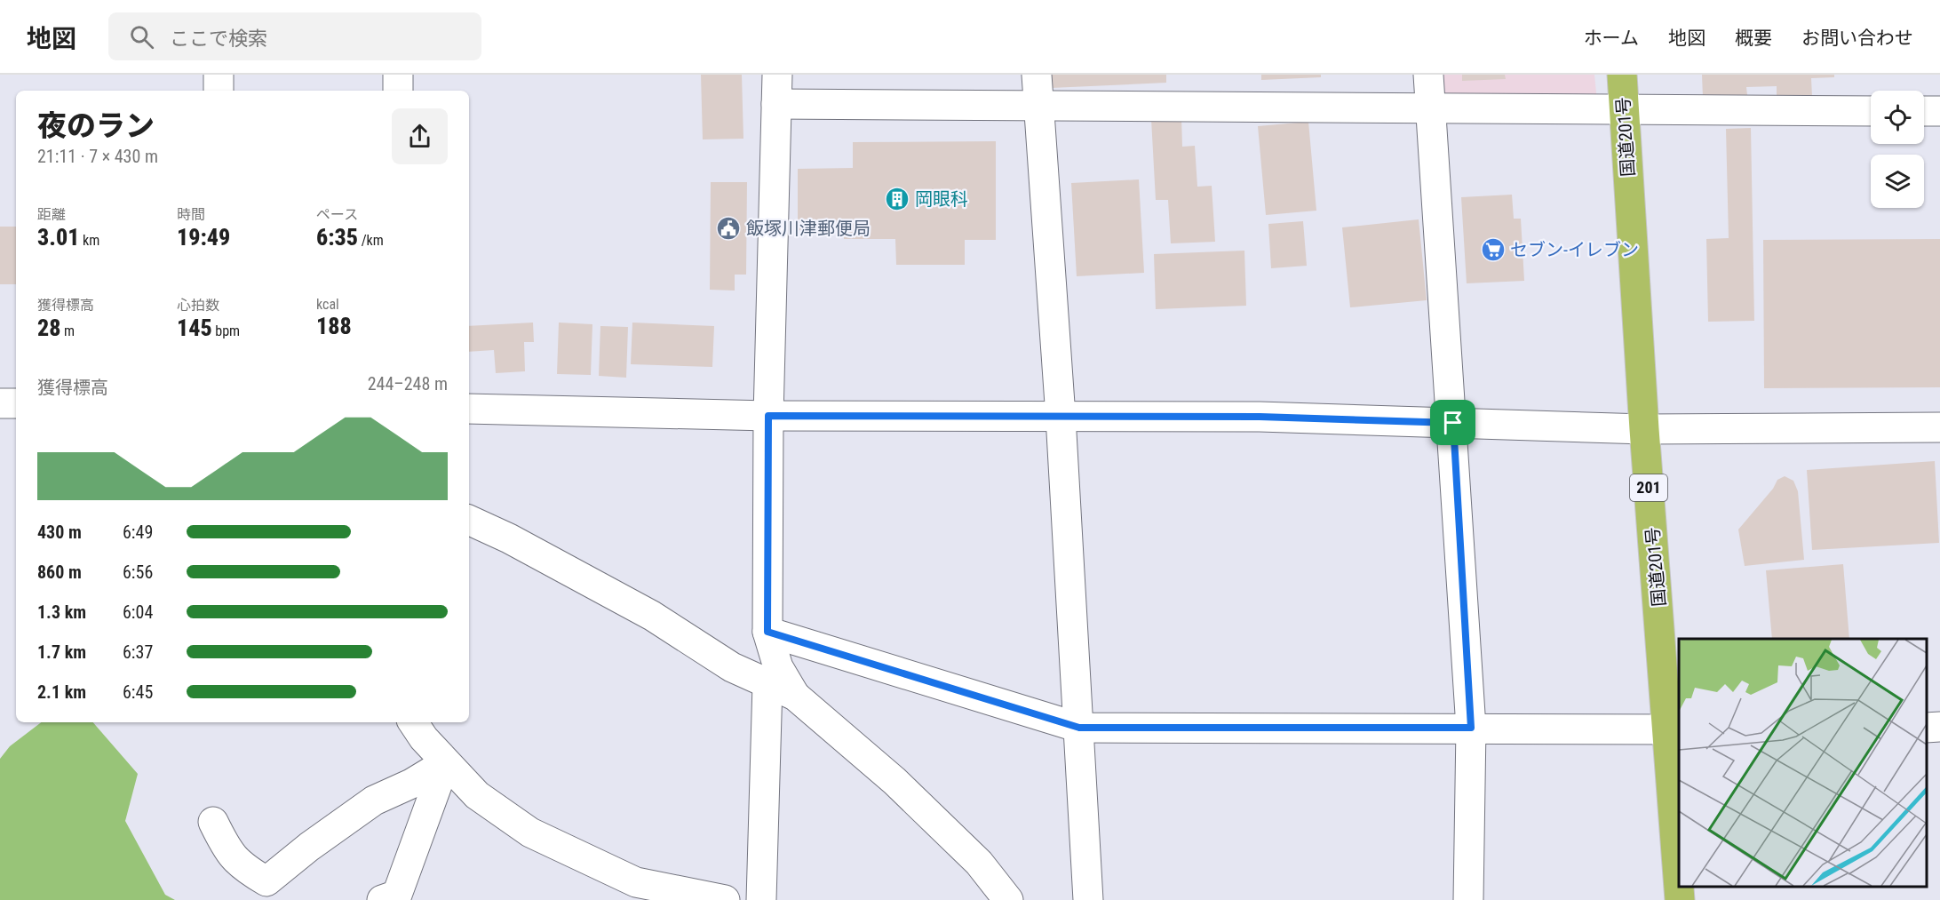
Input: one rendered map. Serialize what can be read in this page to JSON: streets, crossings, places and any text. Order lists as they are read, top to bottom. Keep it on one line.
{"streets":{"highway":["国道201号","201"]},"places":{"building":["岡眼科"],"public building":["飯塚川津郵便局"],"supermarket":["セブン-イレブン"]},"page":{"header":"地図","search":"ここで検索","nav":["ホーム","地図","概要","お問い合わせ"],"heading":["夜のラン","21:11 · 7 × 430 m"],"stats":[["距離","3.01 km"],["時間","19:49"],["ペース","6:35 /km"],["獲得標高","28 m"],["心拍数","145 bpm"],["kcal","188"]],"chart":["獲得標高","244–248 m"],"list":[{"name":"430 m","note":"6:49"},{"name":"860 m","note":"6:56"},{"name":"1.3 km","note":"6:04"},{"name":"1.7 km","note":"6:37"},{"name":"2.1 km","note":"6:45"}]}}
